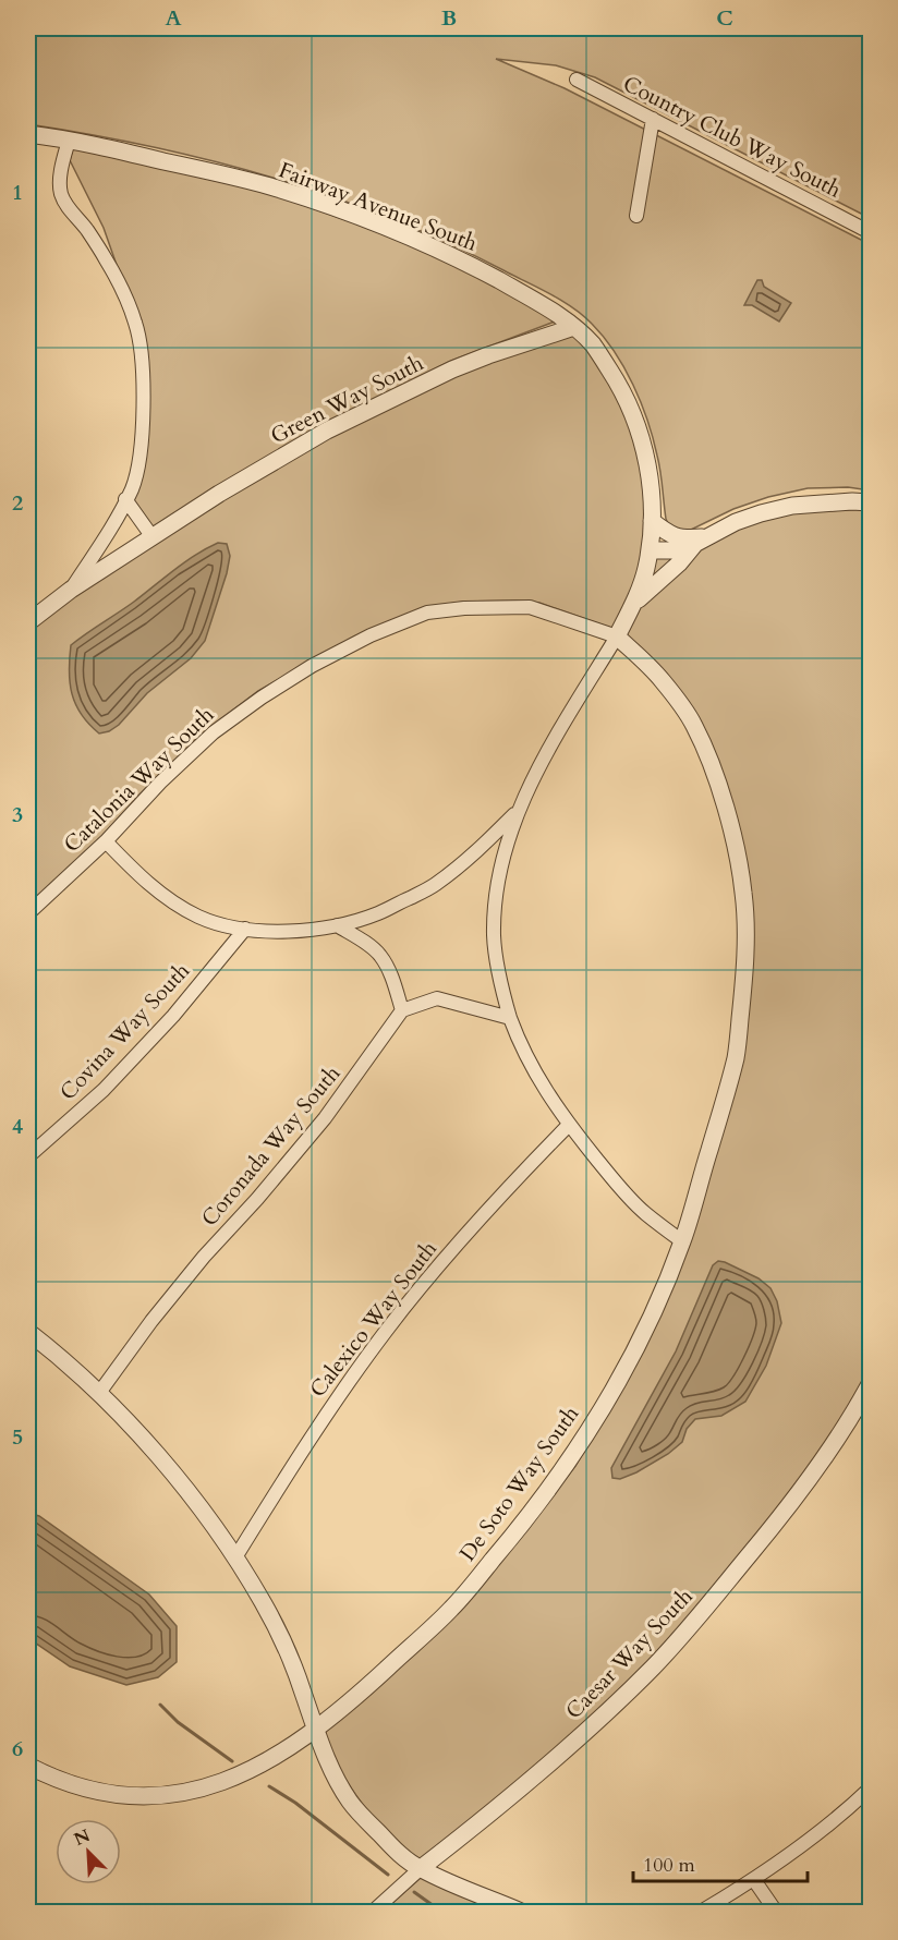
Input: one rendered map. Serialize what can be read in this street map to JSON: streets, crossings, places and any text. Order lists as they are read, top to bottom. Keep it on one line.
{"streets":{"street":["Country Club Way South","Fairway Avenue South","Green Way South","Catalonia Way South","Covina Way South","Coronada Way South","Calexico Way South","De Soto Way South","Caesar Way South"]},"crossings":[["Fairway Avenue South","Green Way South"],["Fairway Avenue South","Catalonia Way South"],["Fairway Avenue South","De Soto Way South"],["Catalonia Way South","De Soto Way South"]],"scale_bar":"100 m","north":"top left","grid":{"columns":["A","B","C"],"rows":["1","2","3","4","5","6"]}}
